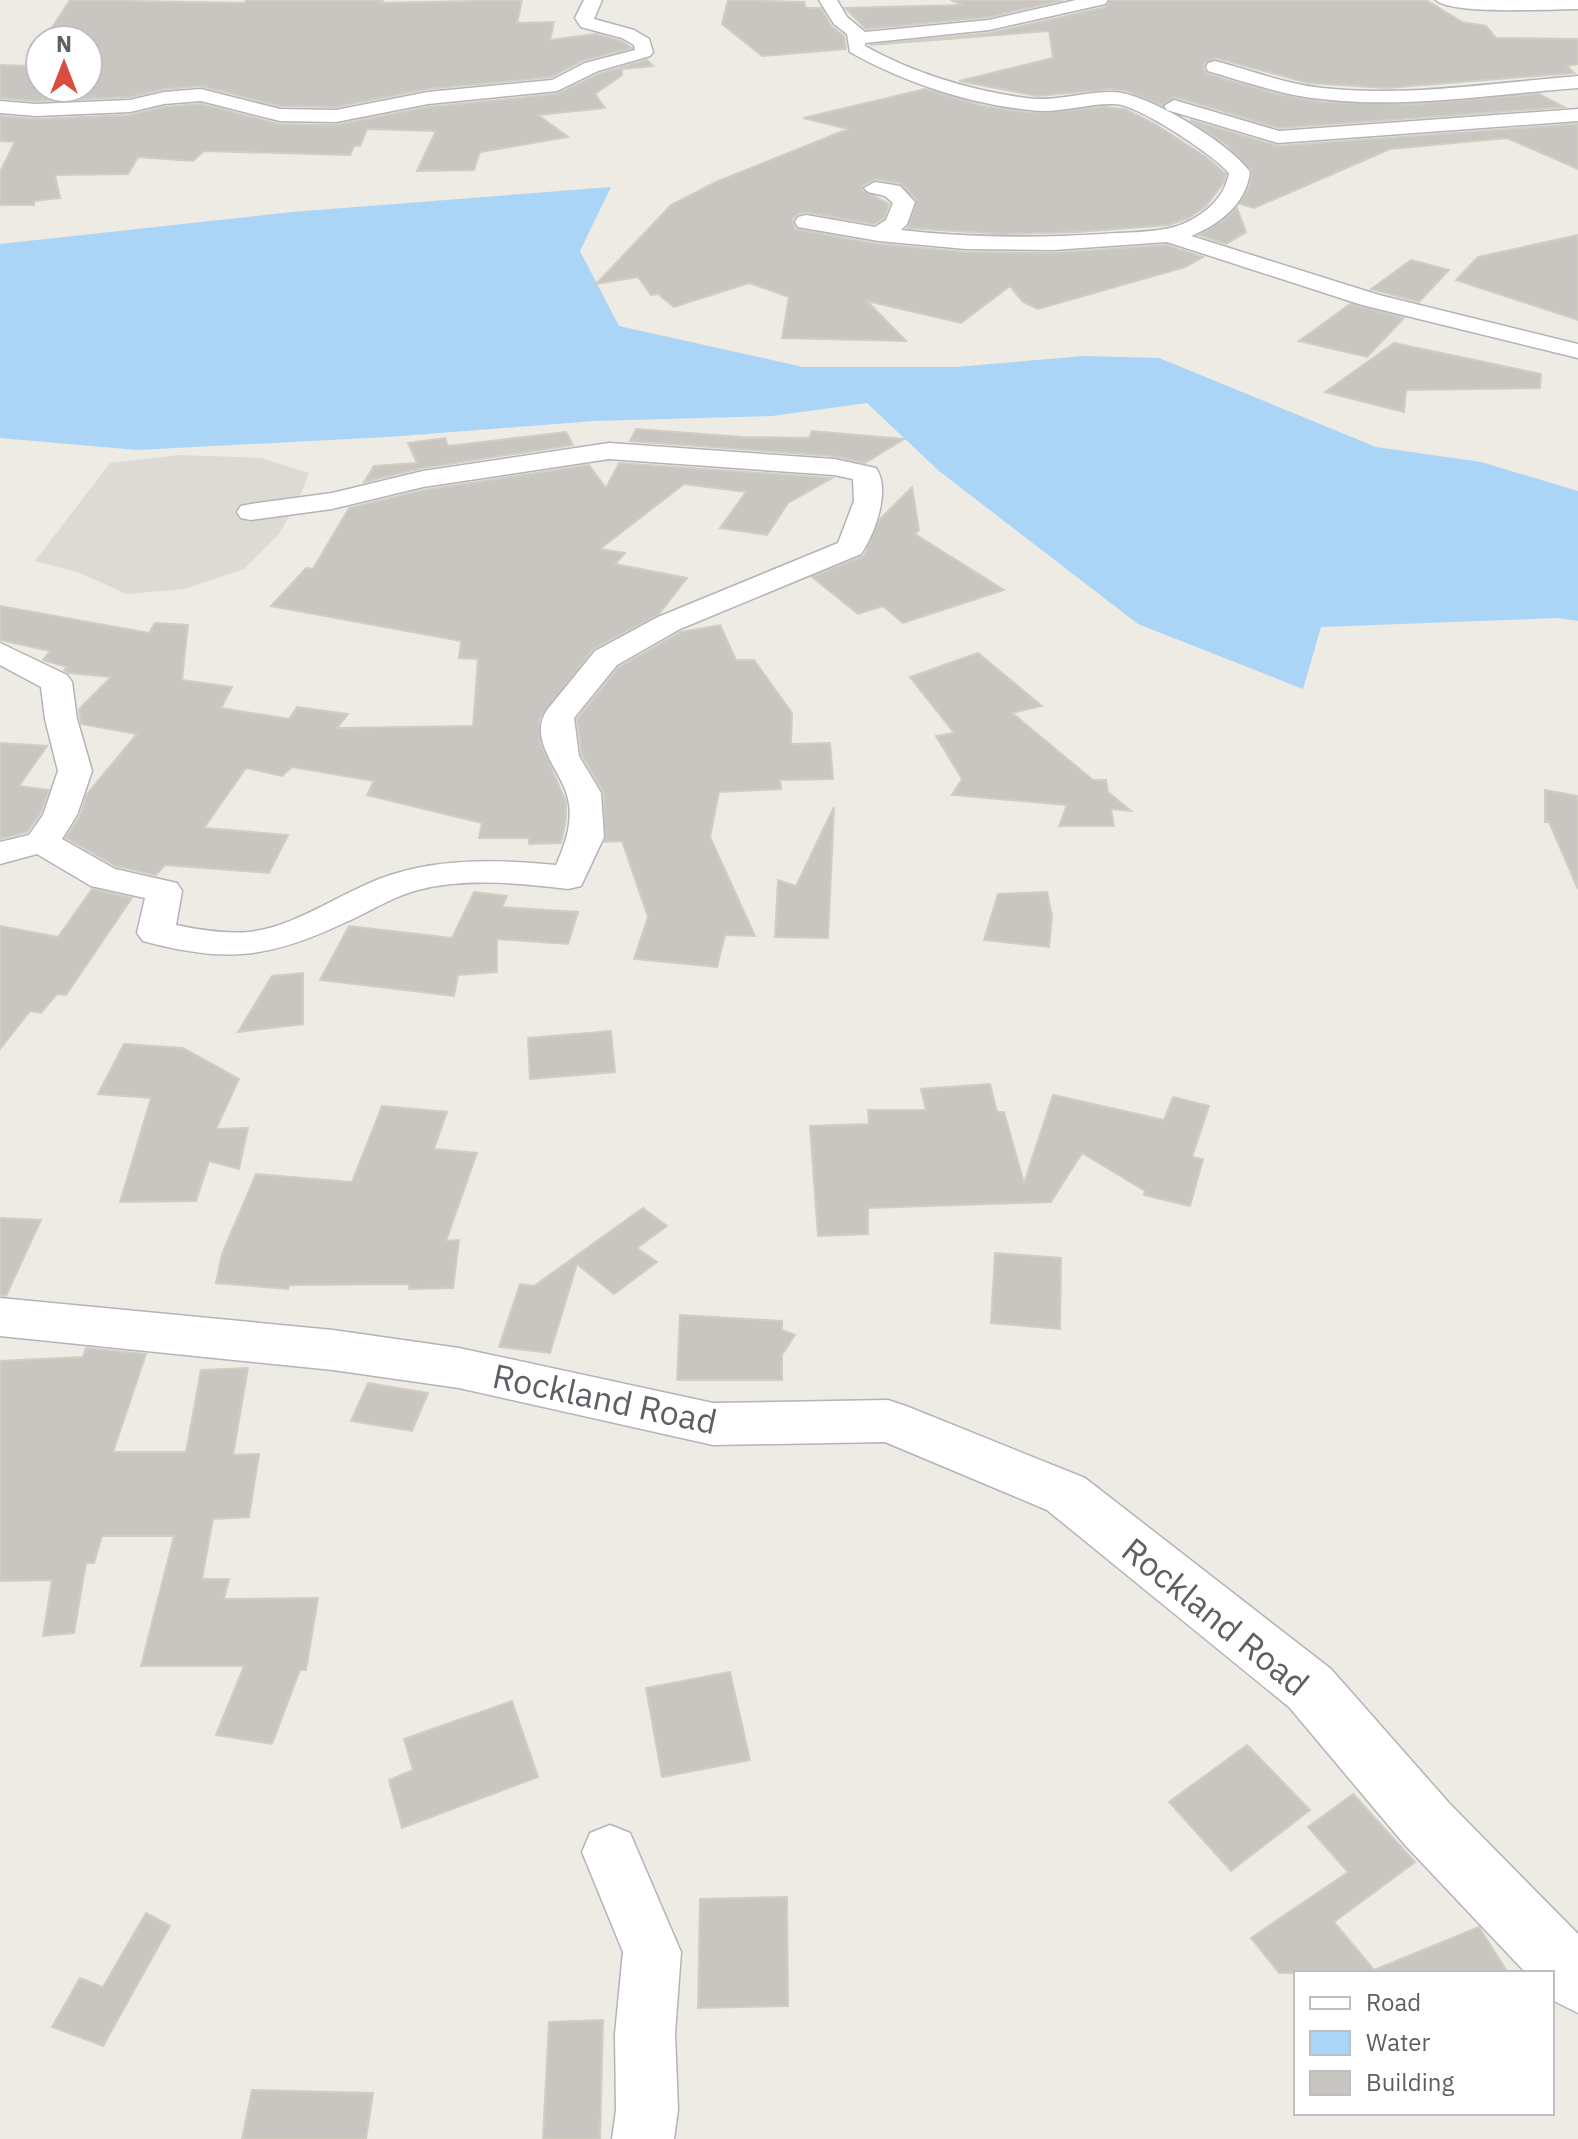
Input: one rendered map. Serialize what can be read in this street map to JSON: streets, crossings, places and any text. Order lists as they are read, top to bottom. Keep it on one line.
{"streets":{"street":["Rockland Road"]},"legend":["Road","Water","Building"],"north":"top"}
